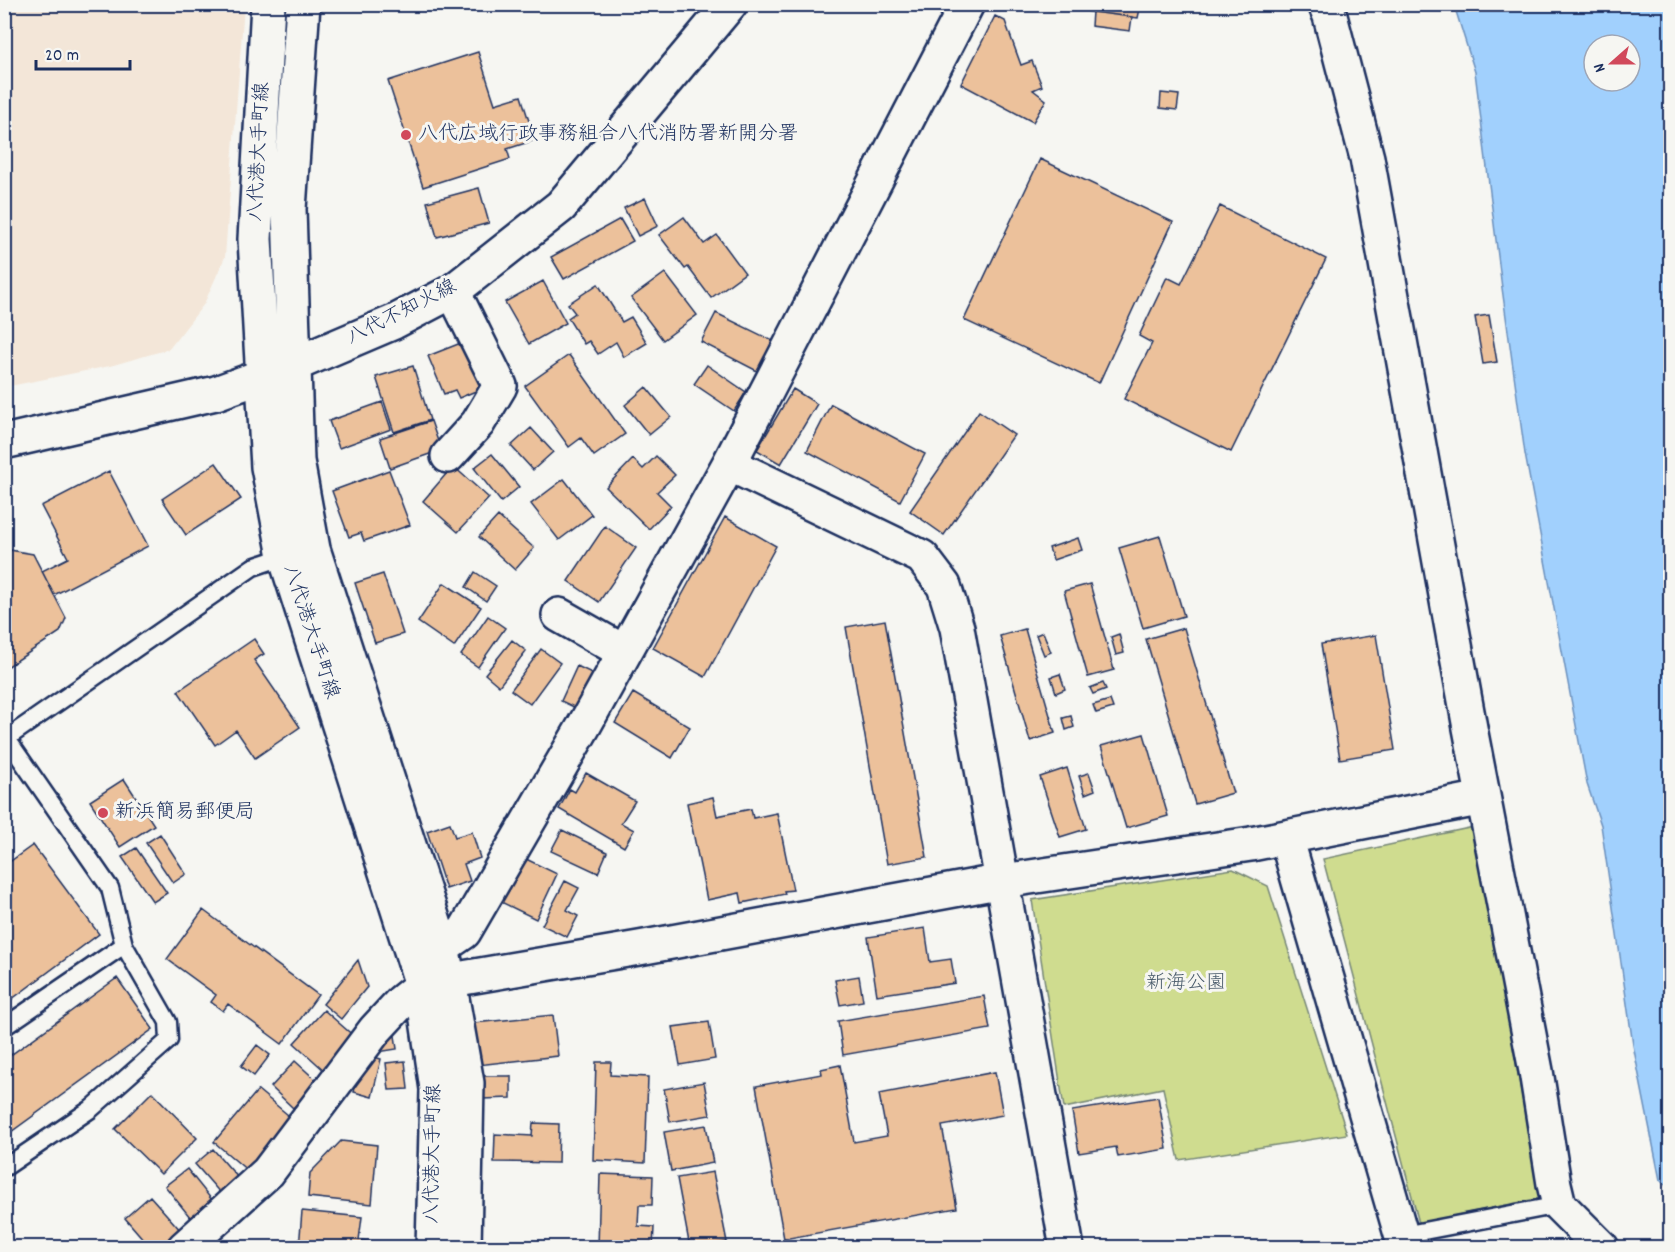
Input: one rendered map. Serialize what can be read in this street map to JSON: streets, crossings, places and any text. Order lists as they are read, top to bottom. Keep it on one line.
{"streets":{"street":["八代港大手町線","八代不知火線"]},"crossings":[["八代港大手町線","八代不知火線"]],"parks":["新海公園"],"places":["八代広域行政事務組合八代消防署新開分署","新浜簡易郵便局"],"scale_bar":"20 m","north":"left"}
